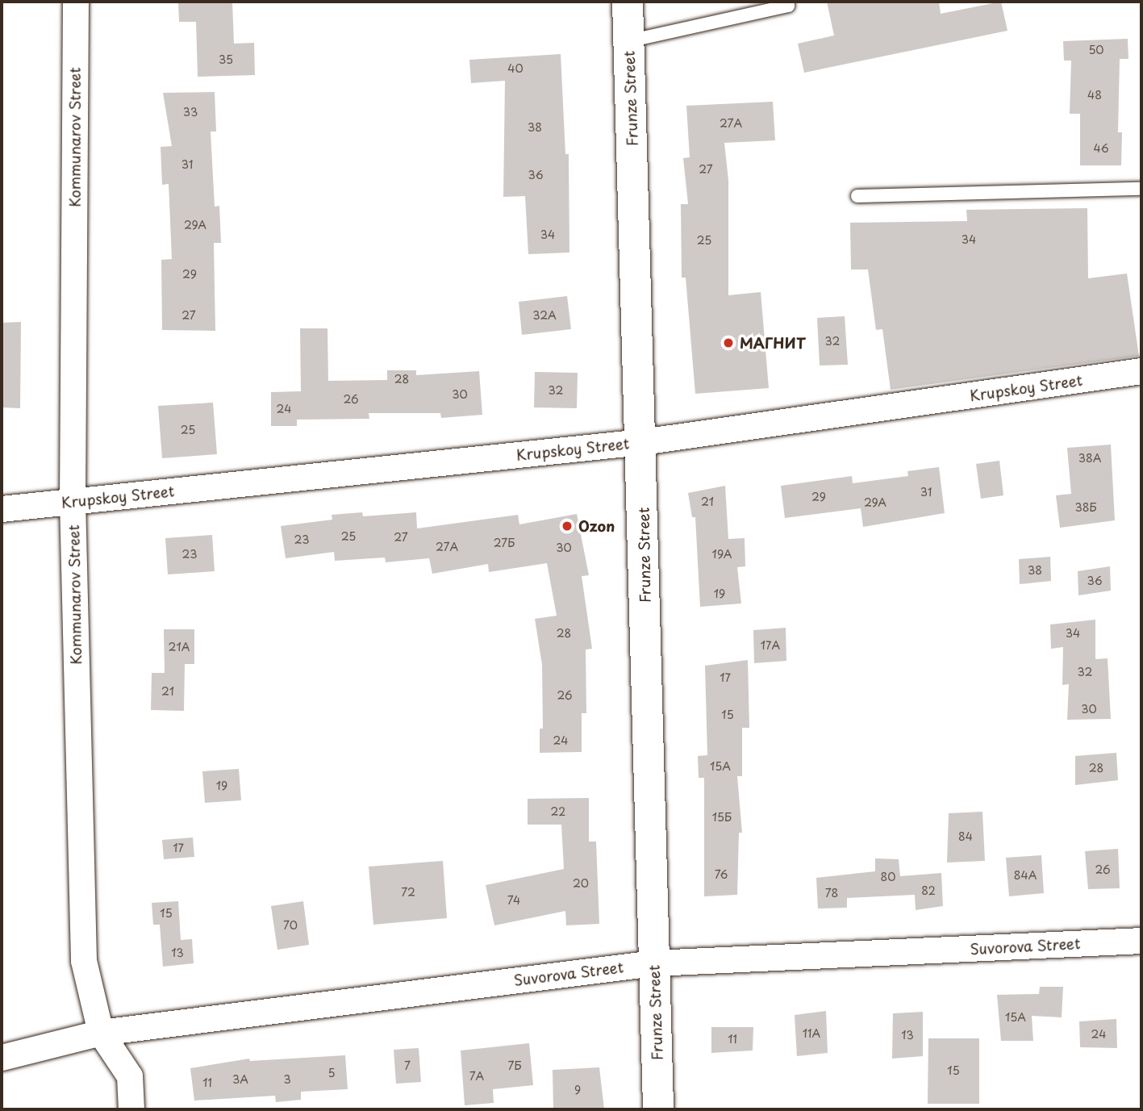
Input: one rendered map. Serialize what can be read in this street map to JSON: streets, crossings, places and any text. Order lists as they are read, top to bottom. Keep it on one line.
{"streets":{"main road":["Frunze Street"],"street":["Kommunarov Street","Krupskoy Street","Suvorova Street"]},"crossings":[["Frunze Street","Krupskoy Street"],["Frunze Street","Suvorova Street"],["Kommunarov Street","Krupskoy Street"],["Kommunarov Street","Suvorova Street"]],"places":["МАГНИТ","Ozon"],"house_numbers":["50","35","40","48","33","27А","38","46","31","27","36","29А","34","34","25","29","27","32А","32","28","32","30","26","24","25","38А","31","29","21","29А","38Б","25","27","23","27Б","27А","30","23","19А","38","36","19","28","34","17А","21А","32","17","21","26","30","15","24","15А","28","19","22","15Б","84","17","26","76","84А","80","20","82","72","78","74","15","70","13","15А","11А","24","13","11","7","7Б","15","5","7А","3А","3","11","9"]}
